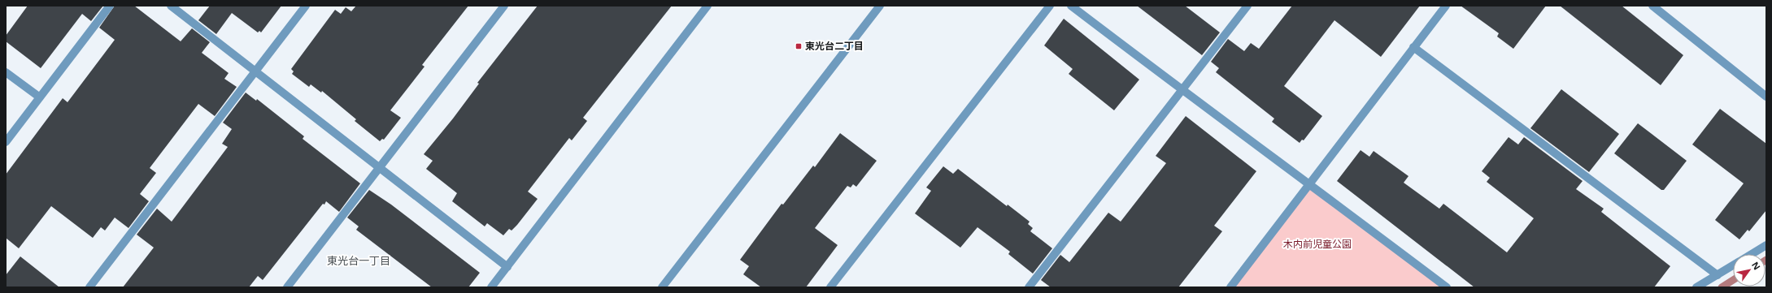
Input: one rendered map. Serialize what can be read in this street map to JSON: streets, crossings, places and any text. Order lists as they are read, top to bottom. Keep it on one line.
{"districts":["東光台一丁目"],"parks":["木内前児童公園"],"places":{"transit":["東光台二丁目"]},"north":"top right"}
